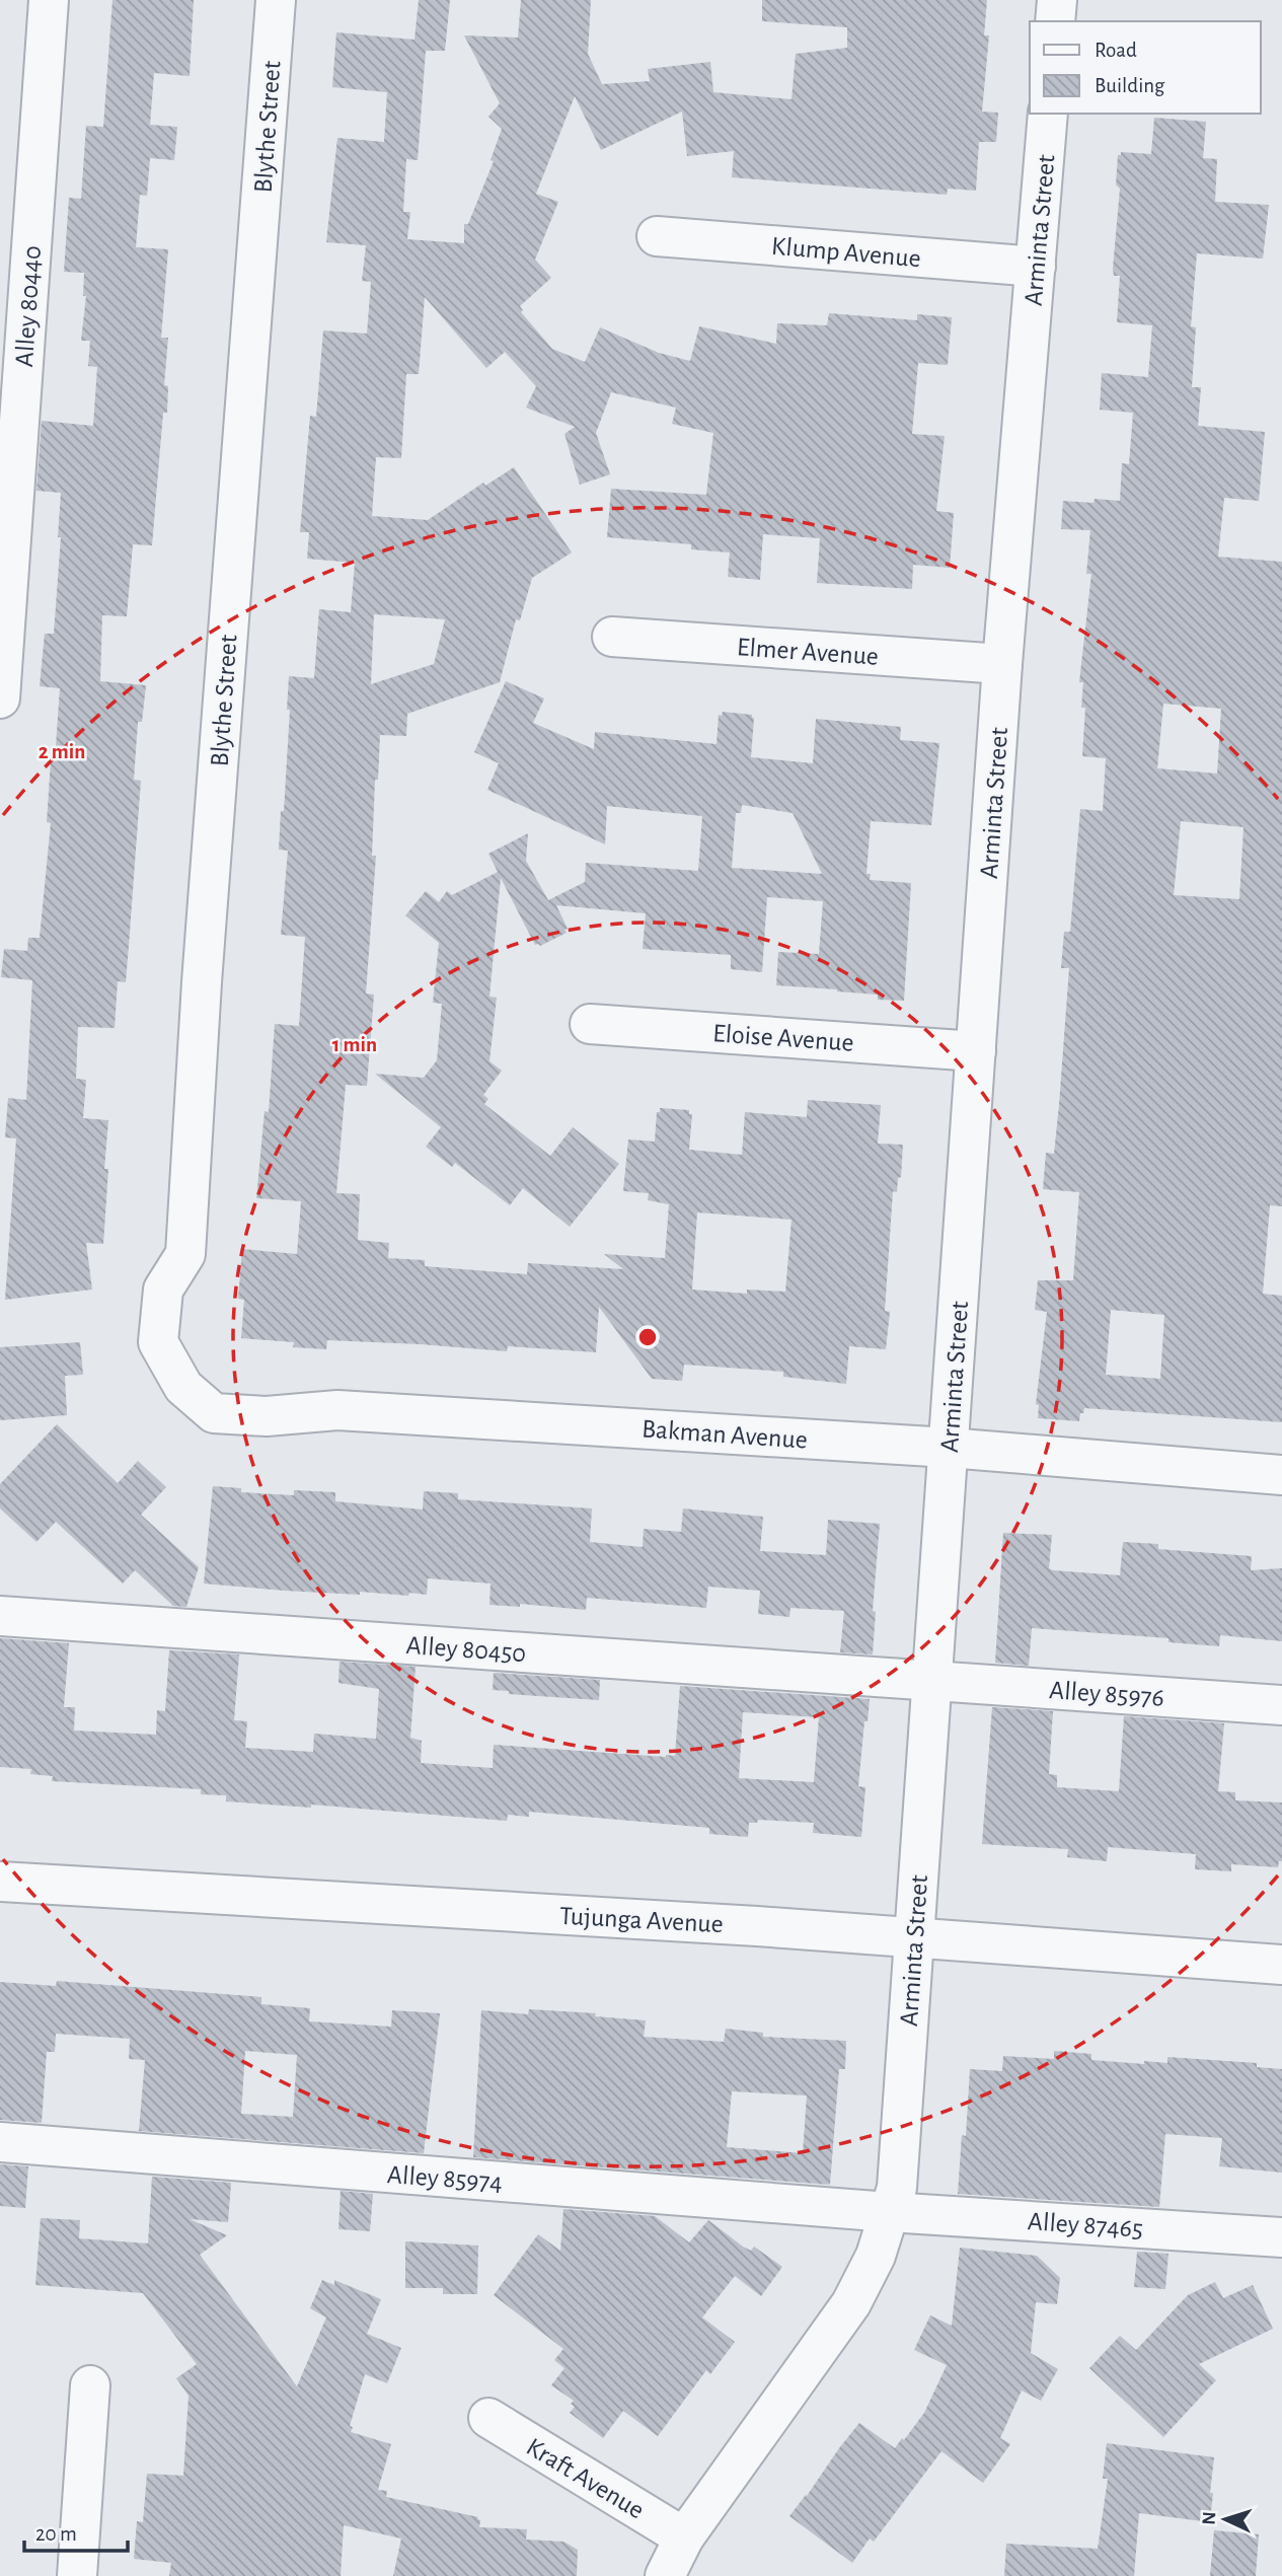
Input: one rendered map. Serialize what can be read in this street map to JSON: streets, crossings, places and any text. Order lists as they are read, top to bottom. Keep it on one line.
{"streets":{"street":["Blythe Street","Arminta Street","Klump Avenue","Alley 80440","Elmer Avenue","Eloise Avenue","Bakman Avenue","Alley 80450","Alley 85976","Tujunga Avenue","Alley 85974","Alley 87465","Kraft Avenue"]},"crossings":[["Blythe Street","Bakman Avenue"],["Arminta Street","Klump Avenue"],["Arminta Street","Elmer Avenue"],["Arminta Street","Eloise Avenue"],["Arminta Street","Bakman Avenue"],["Arminta Street","Alley 80450"],["Arminta Street","Alley 85976"],["Arminta Street","Tujunga Avenue"],["Arminta Street","Alley 85974"],["Arminta Street","Alley 87465"],["Arminta Street","Kraft Avenue"],["Alley 80450","Alley 85976"],["Alley 85974","Alley 87465"]],"legend":["Road","Building"],"scale_bar":"20 m","north":"left","rings":["2 min","1 min"]}
